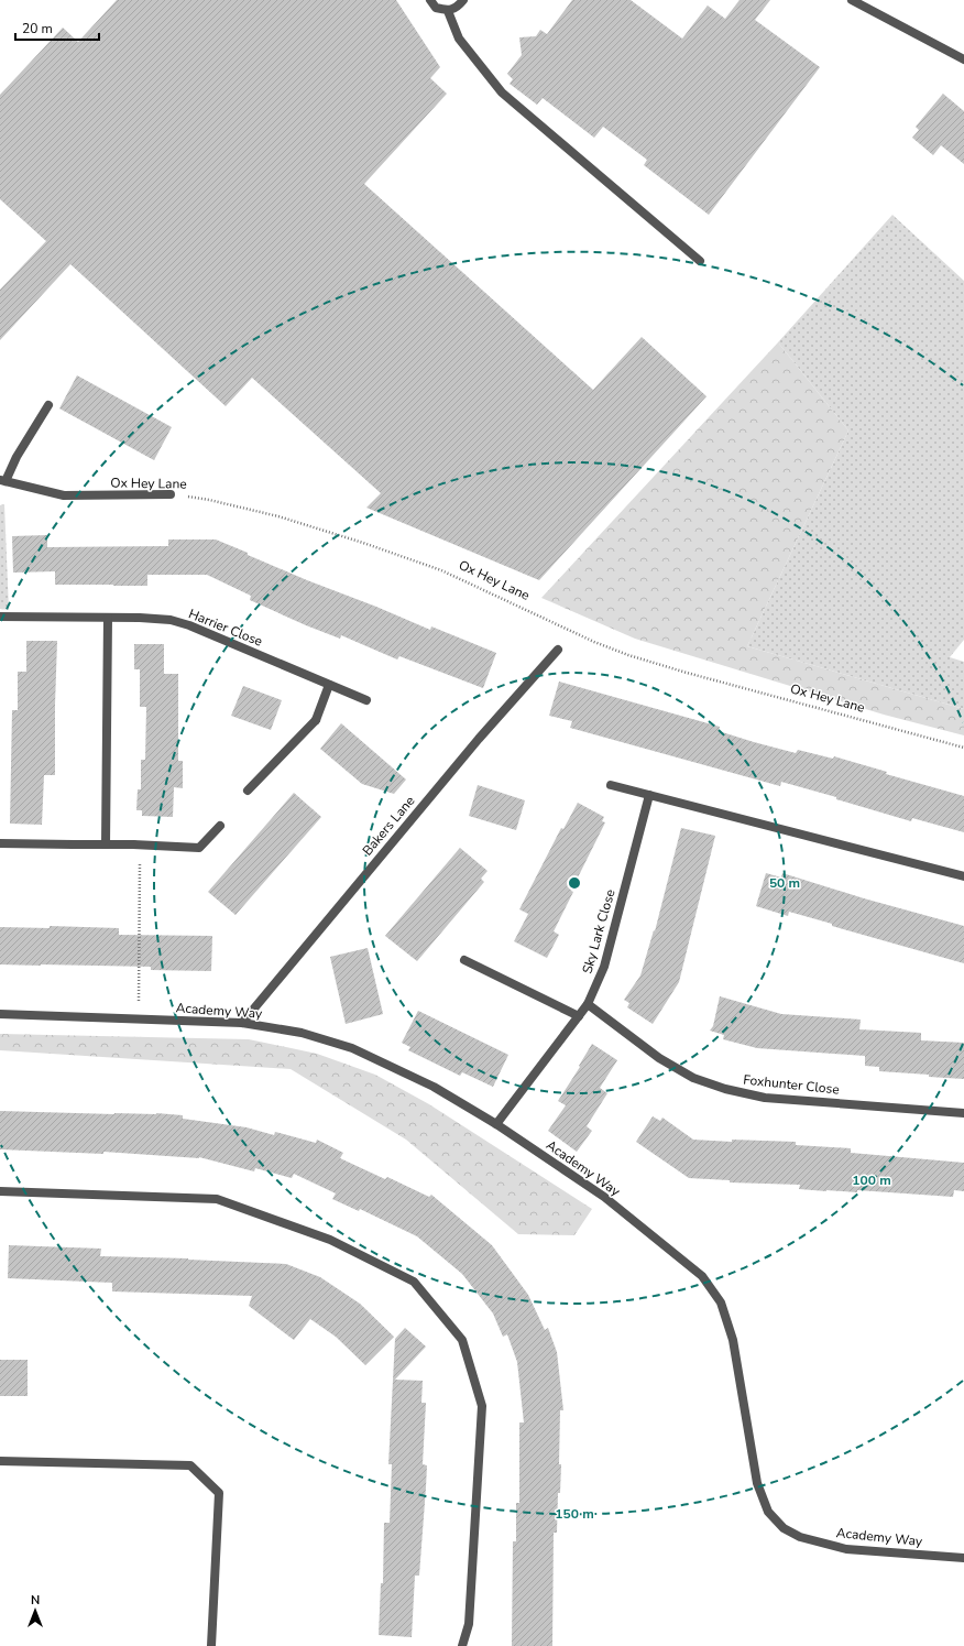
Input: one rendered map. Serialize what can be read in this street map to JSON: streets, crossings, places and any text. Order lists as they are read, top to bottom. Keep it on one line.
{"streets":{"street":["Ox Hey Lane","Harrier Close","Bakers Lane","Sky Lark Close","Academy Way","Foxhunter Close"]},"crossings":[["Bakers Lane","Academy Way"],["Sky Lark Close","Academy Way"],["Sky Lark Close","Foxhunter Close"]],"scale_bar":"20 m","north":"top","rings":["50 m","100 m","150 m"]}
